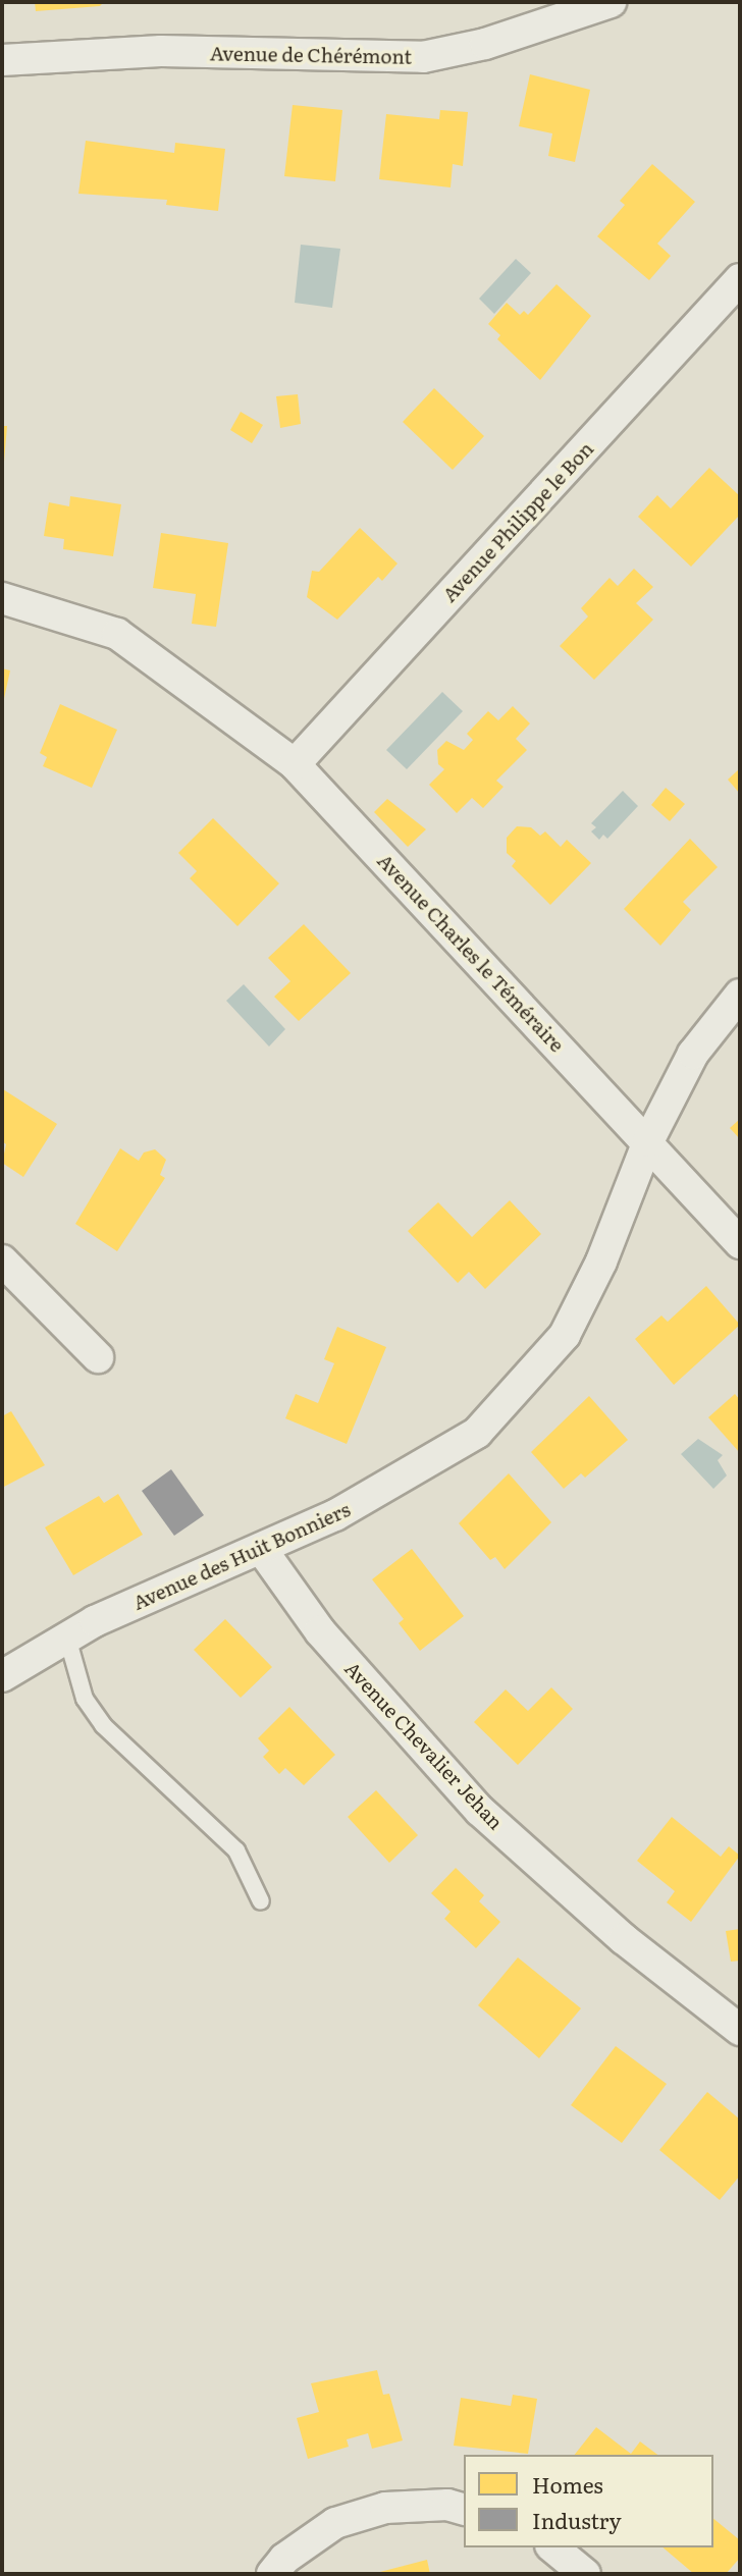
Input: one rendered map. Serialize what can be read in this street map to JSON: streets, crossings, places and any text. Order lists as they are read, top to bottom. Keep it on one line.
{"streets":{"street":["Avenue de Chérémont","Avenue Philippe le Bon","Avenue Charles le Téméraire","Avenue des Huit Bonniers","Avenue Chevalier Jehan"]},"crossings":[["Avenue Philippe le Bon","Avenue Charles le Téméraire"],["Avenue Charles le Téméraire","Avenue des Huit Bonniers"],["Avenue des Huit Bonniers","Avenue Chevalier Jehan"]],"legend":["Homes","Industry"]}
